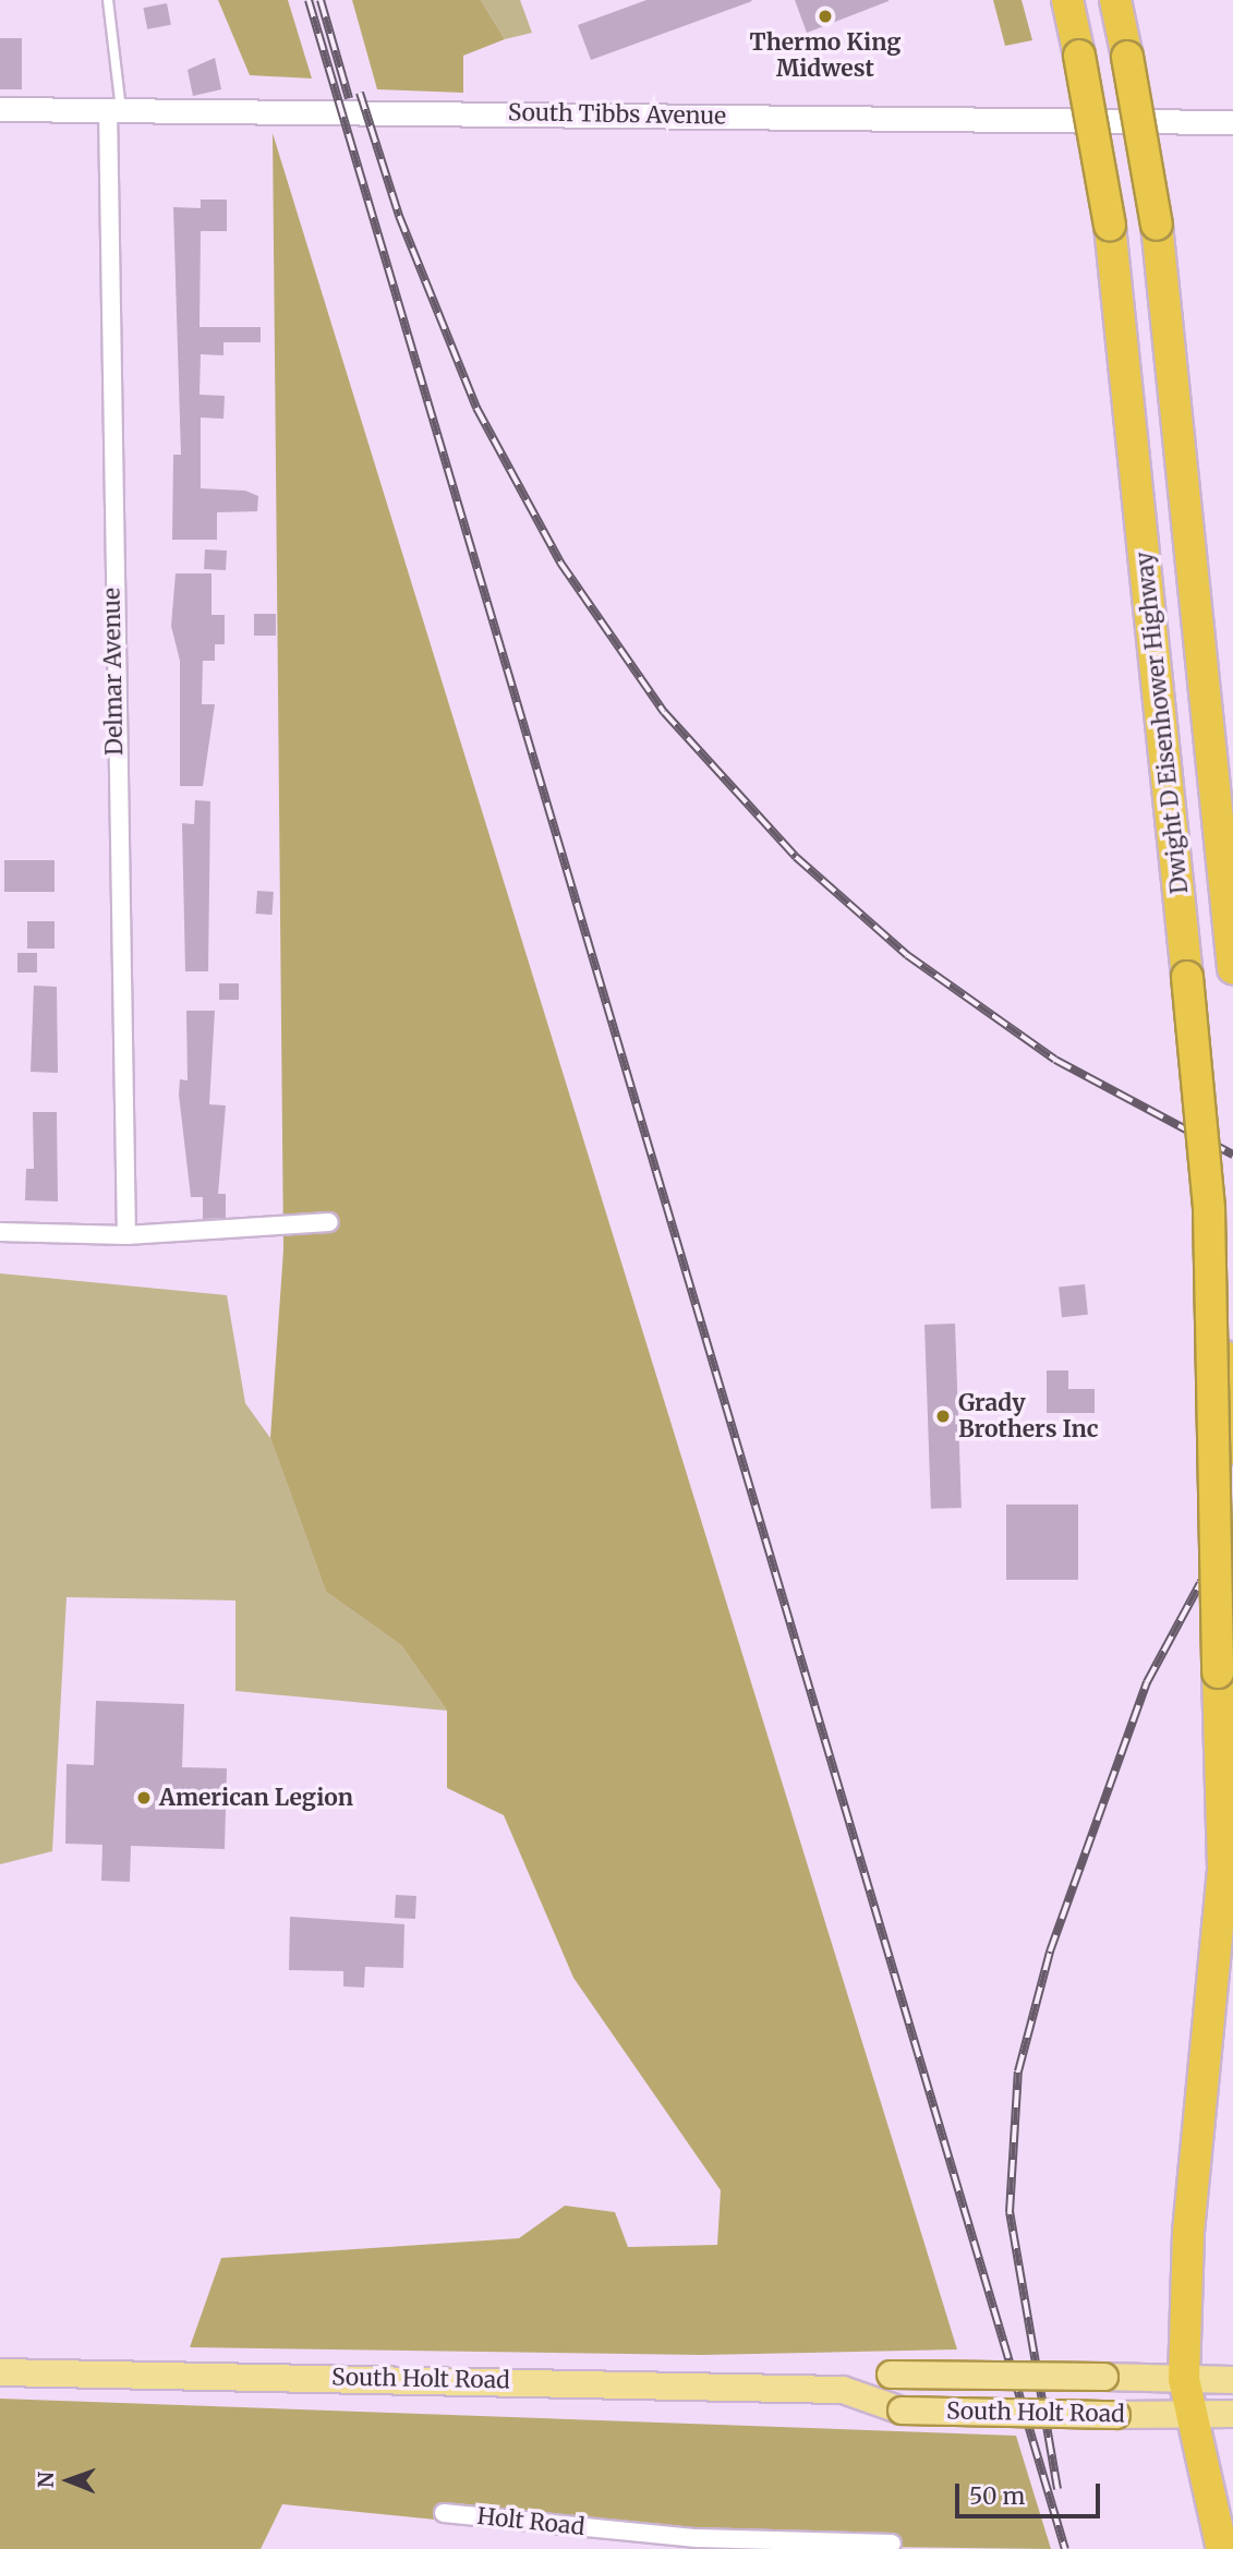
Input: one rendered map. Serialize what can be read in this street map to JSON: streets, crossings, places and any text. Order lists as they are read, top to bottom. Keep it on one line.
{"streets":{"highway":["Dwight D Eisenhower Highway"],"main road":["South Tibbs Avenue","South Holt Road"],"street":["Delmar Avenue","Holt Road"]},"crossings":[["South Tibbs Avenue","Delmar Avenue"]],"places":["Thermo King Midwest","Grady Brothers Inc","American Legion"],"scale_bar":"50 m","north":"left"}
